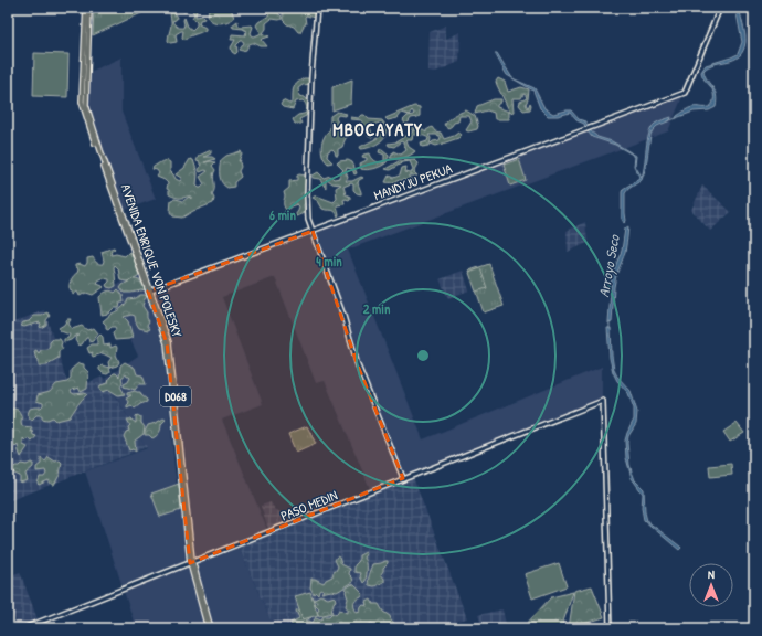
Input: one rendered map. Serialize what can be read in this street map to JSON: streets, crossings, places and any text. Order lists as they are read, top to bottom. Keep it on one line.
{"streets":{"main road":["AVENIDA ENRIQUE VON POLESKY","D068"],"street":["MANDYJU PEKUA","PASO MEDIN"]},"crossings":[["MANDYJU PEKUA","AVENIDA ENRIQUE VON POLESKY"],["AVENIDA ENRIQUE VON POLESKY","PASO MEDIN"]],"districts":["MBOCAYATY"],"water":["Arroyo Seco"],"north":"top","rings":["6 min","4 min","2 min"]}
